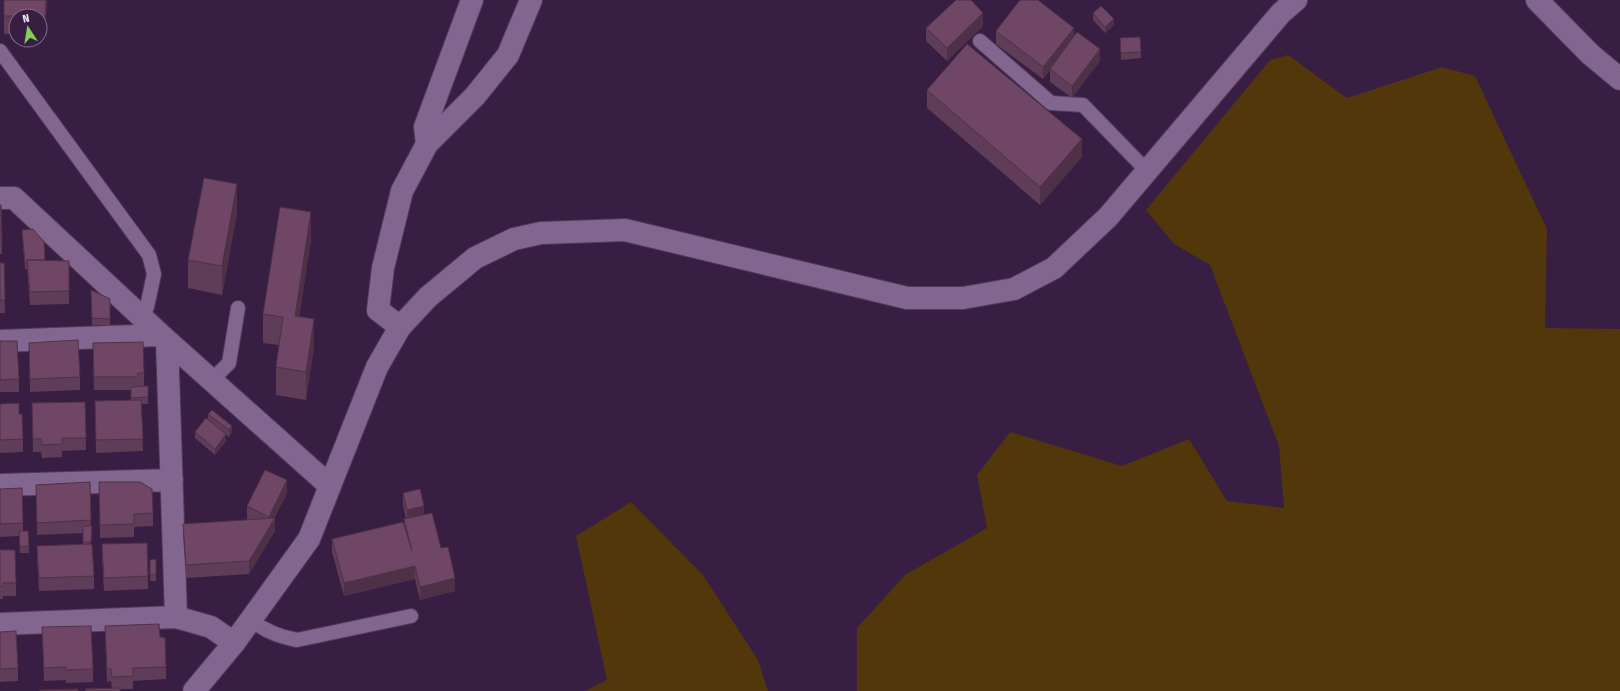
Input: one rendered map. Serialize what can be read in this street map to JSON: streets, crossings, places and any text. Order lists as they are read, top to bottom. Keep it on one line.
{"north":"top"}
